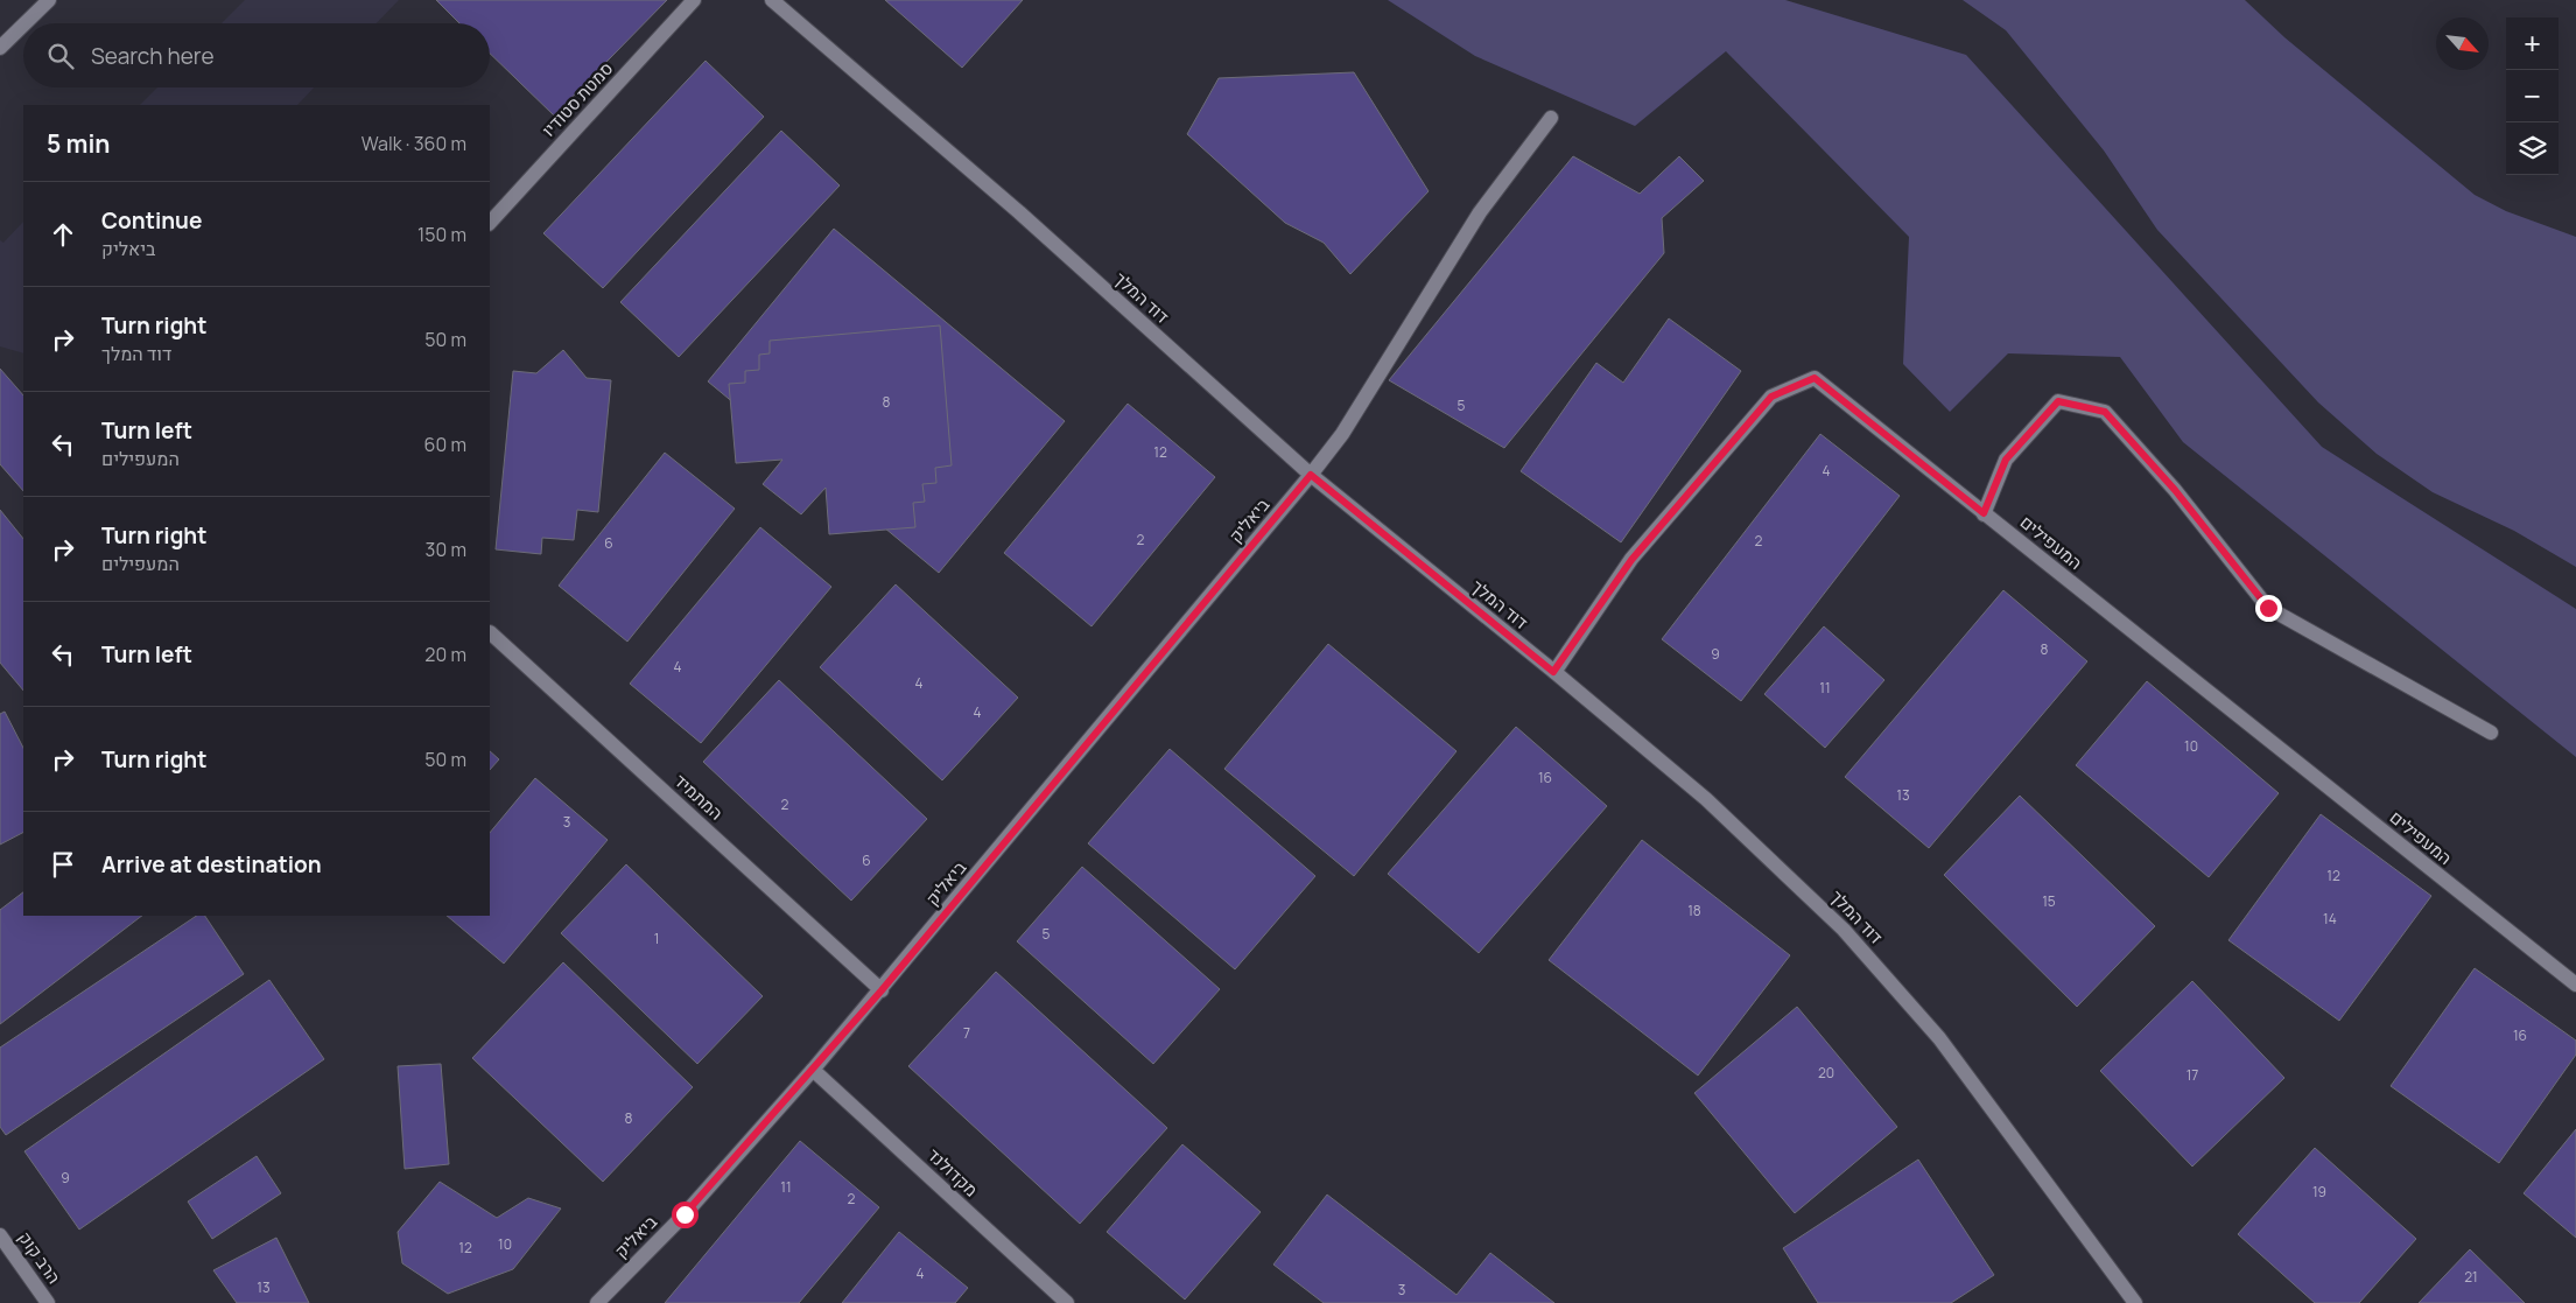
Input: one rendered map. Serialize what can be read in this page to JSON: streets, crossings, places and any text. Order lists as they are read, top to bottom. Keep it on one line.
{"streets":{"street":["סמטת סטודיו","דוד המלך","ביאליק","המעפילים","המתמיד","מקדולנד","הרב קוק"]},"crossings":[["דוד המלך","ביאליק"],["דוד המלך","המעפילים"],["ביאליק","המתמיד"],["ביאליק","מקדולנד"]],"house_numbers":["8","5","12","4","2","2","6","8","9","4","4","11","4","10","16","13","2","3","6","12","15","18","14","5","1","7","16","20","17","8","9","11","19","2","10","12","4","21","13","3"],"north":"bottom right","page":{"map_buttons":["+","−"],"search":"Search here","heading":["5 min","Walk · 360 m"],"list":[["Continue","ביאליק","150 m"],["Turn right","דוד המלך","50 m"],["Turn left","המעפילים","60 m"],["Turn right","המעפילים","30 m"],["Turn left","20 m"],["Turn right","50 m"],"Arrive at destination"]}}
